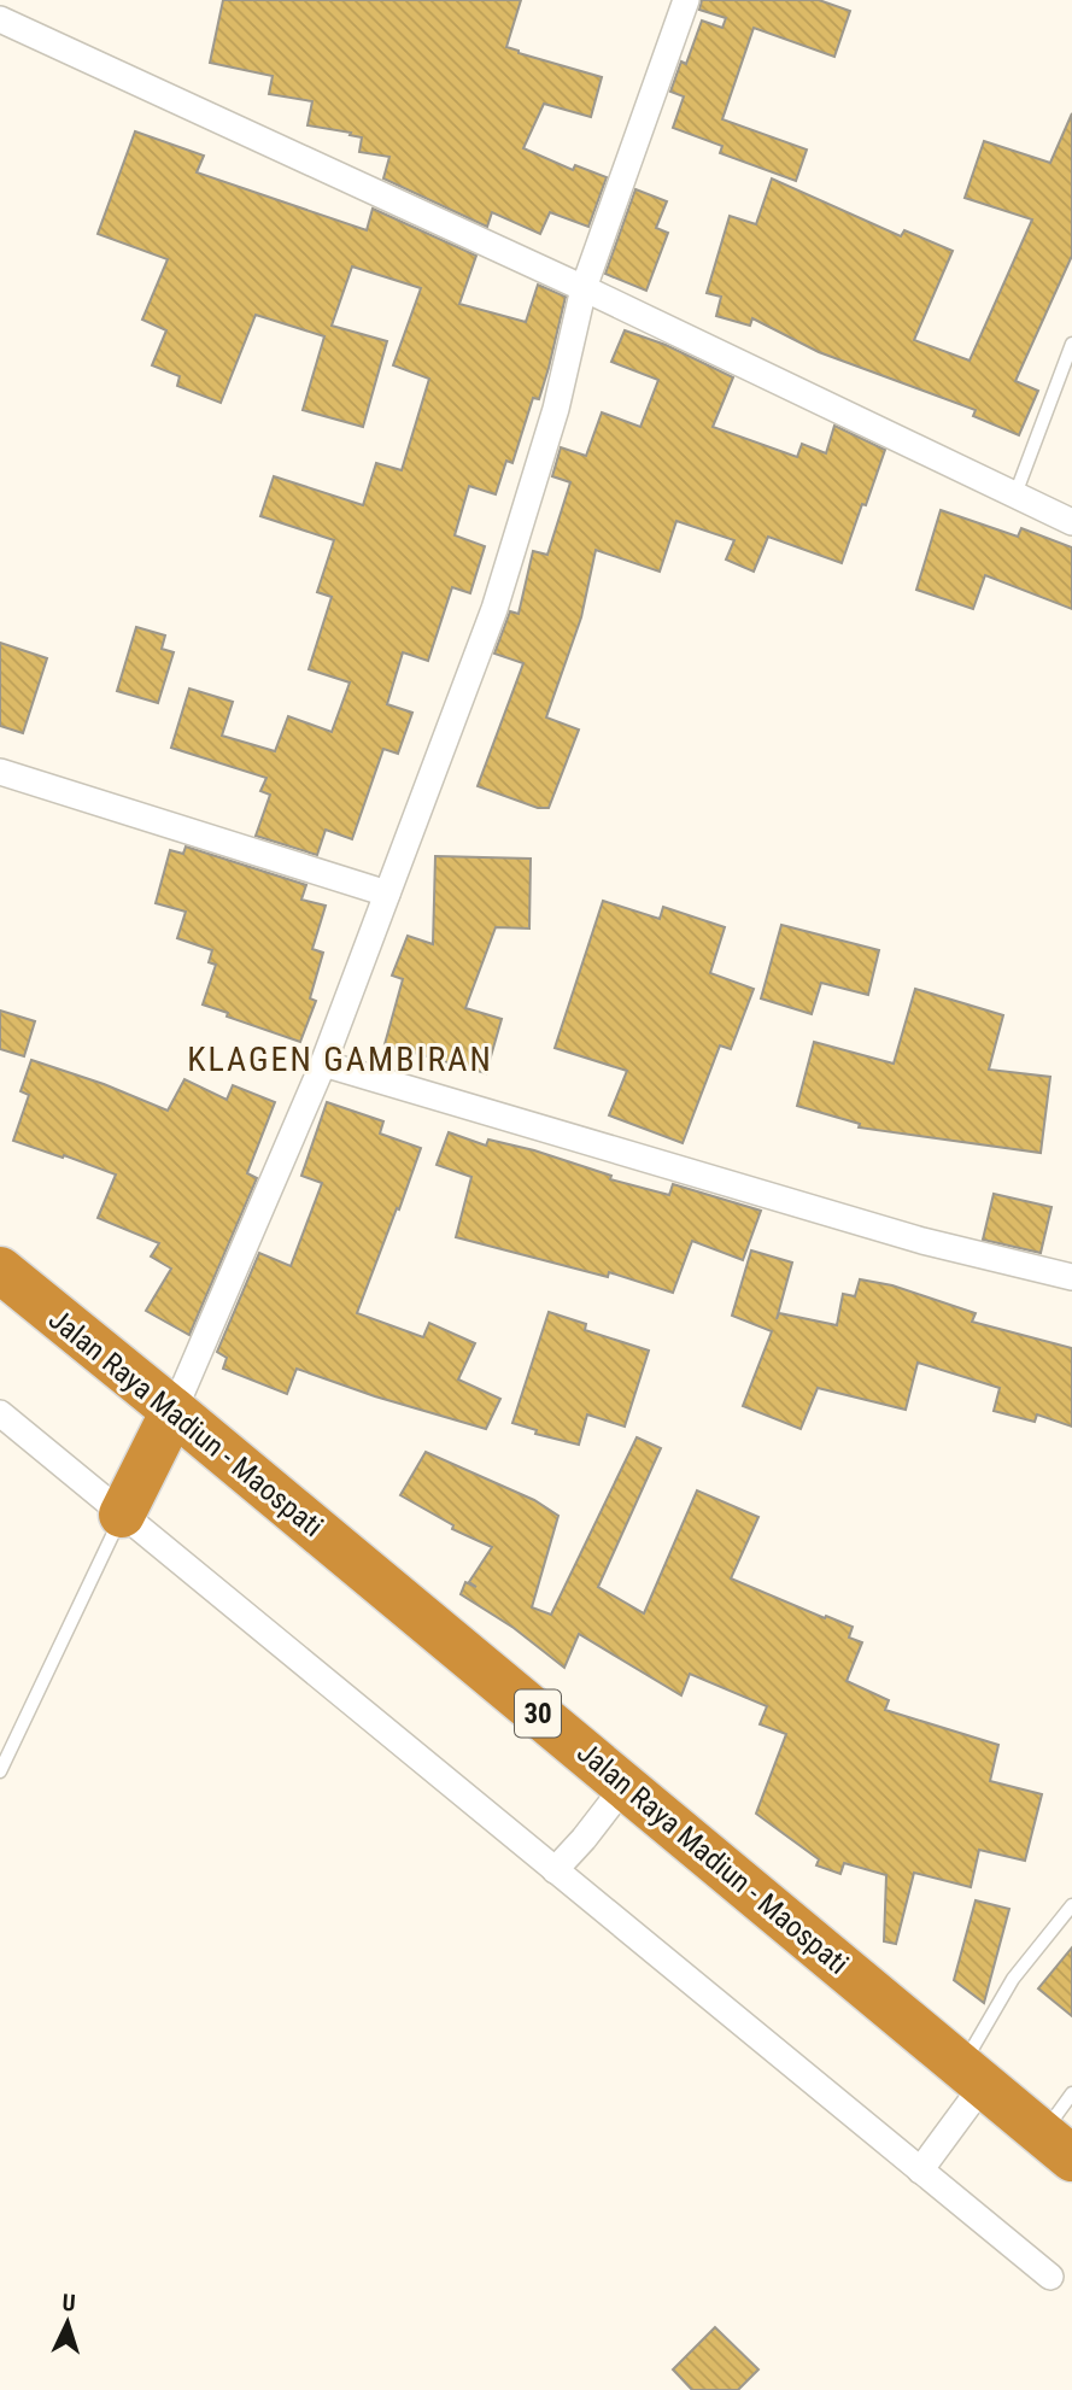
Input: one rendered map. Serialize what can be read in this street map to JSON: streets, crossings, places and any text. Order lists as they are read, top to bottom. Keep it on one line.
{"streets":{"highway":["Jalan Raya Madiun - Maospati","30"]},"districts":["KLAGEN GAMBIRAN"],"north":"top"}
